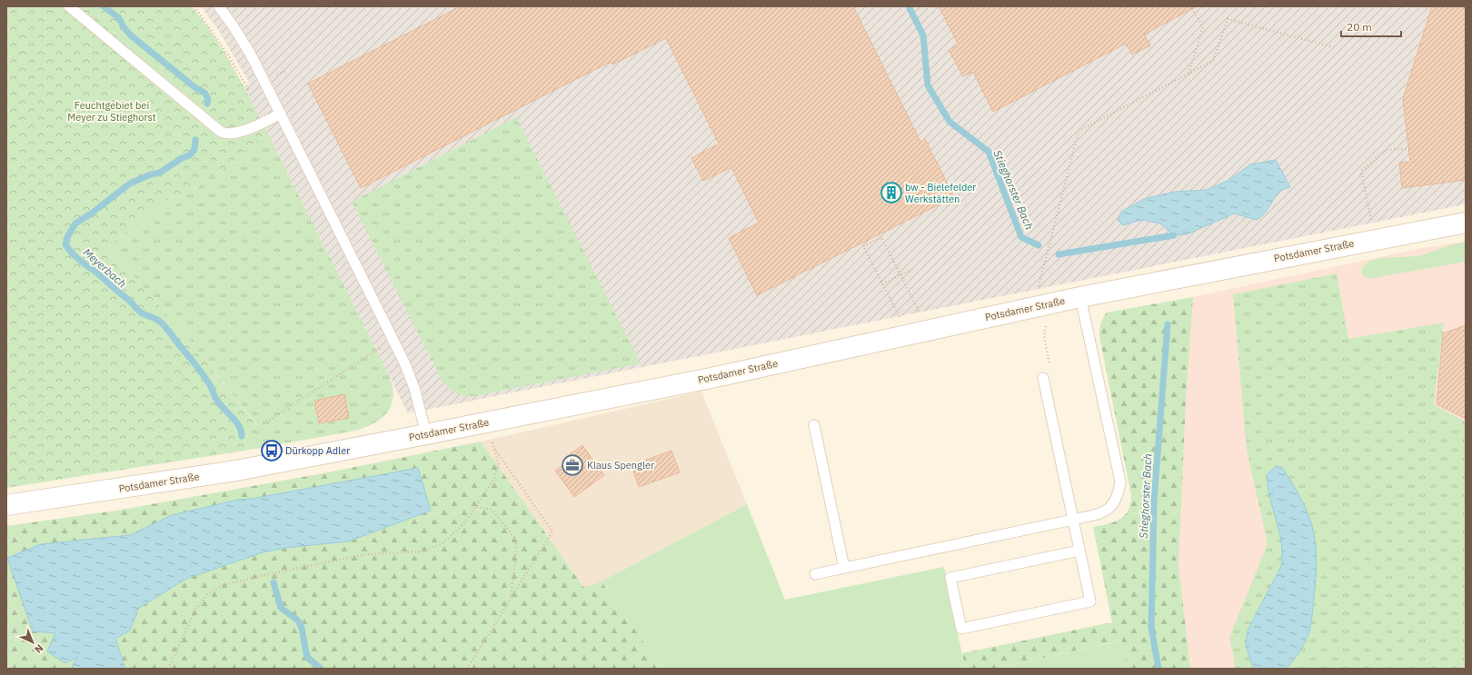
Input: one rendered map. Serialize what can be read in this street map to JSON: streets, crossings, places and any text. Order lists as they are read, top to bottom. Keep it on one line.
{"streets":{"street":["Potsdamer Straße"]},"water":["Stieghorster Bach","Meyerbach"],"parks":["Feuchtgebiet bei Meyer zu Stieghorst"],"places":{"building":["bw - Bielefelder Werkstätten"],"bus stop":["Dürkopp Adler"],"office":["Klaus Spengler"]},"scale_bar":"20 m","north":"bottom right"}
